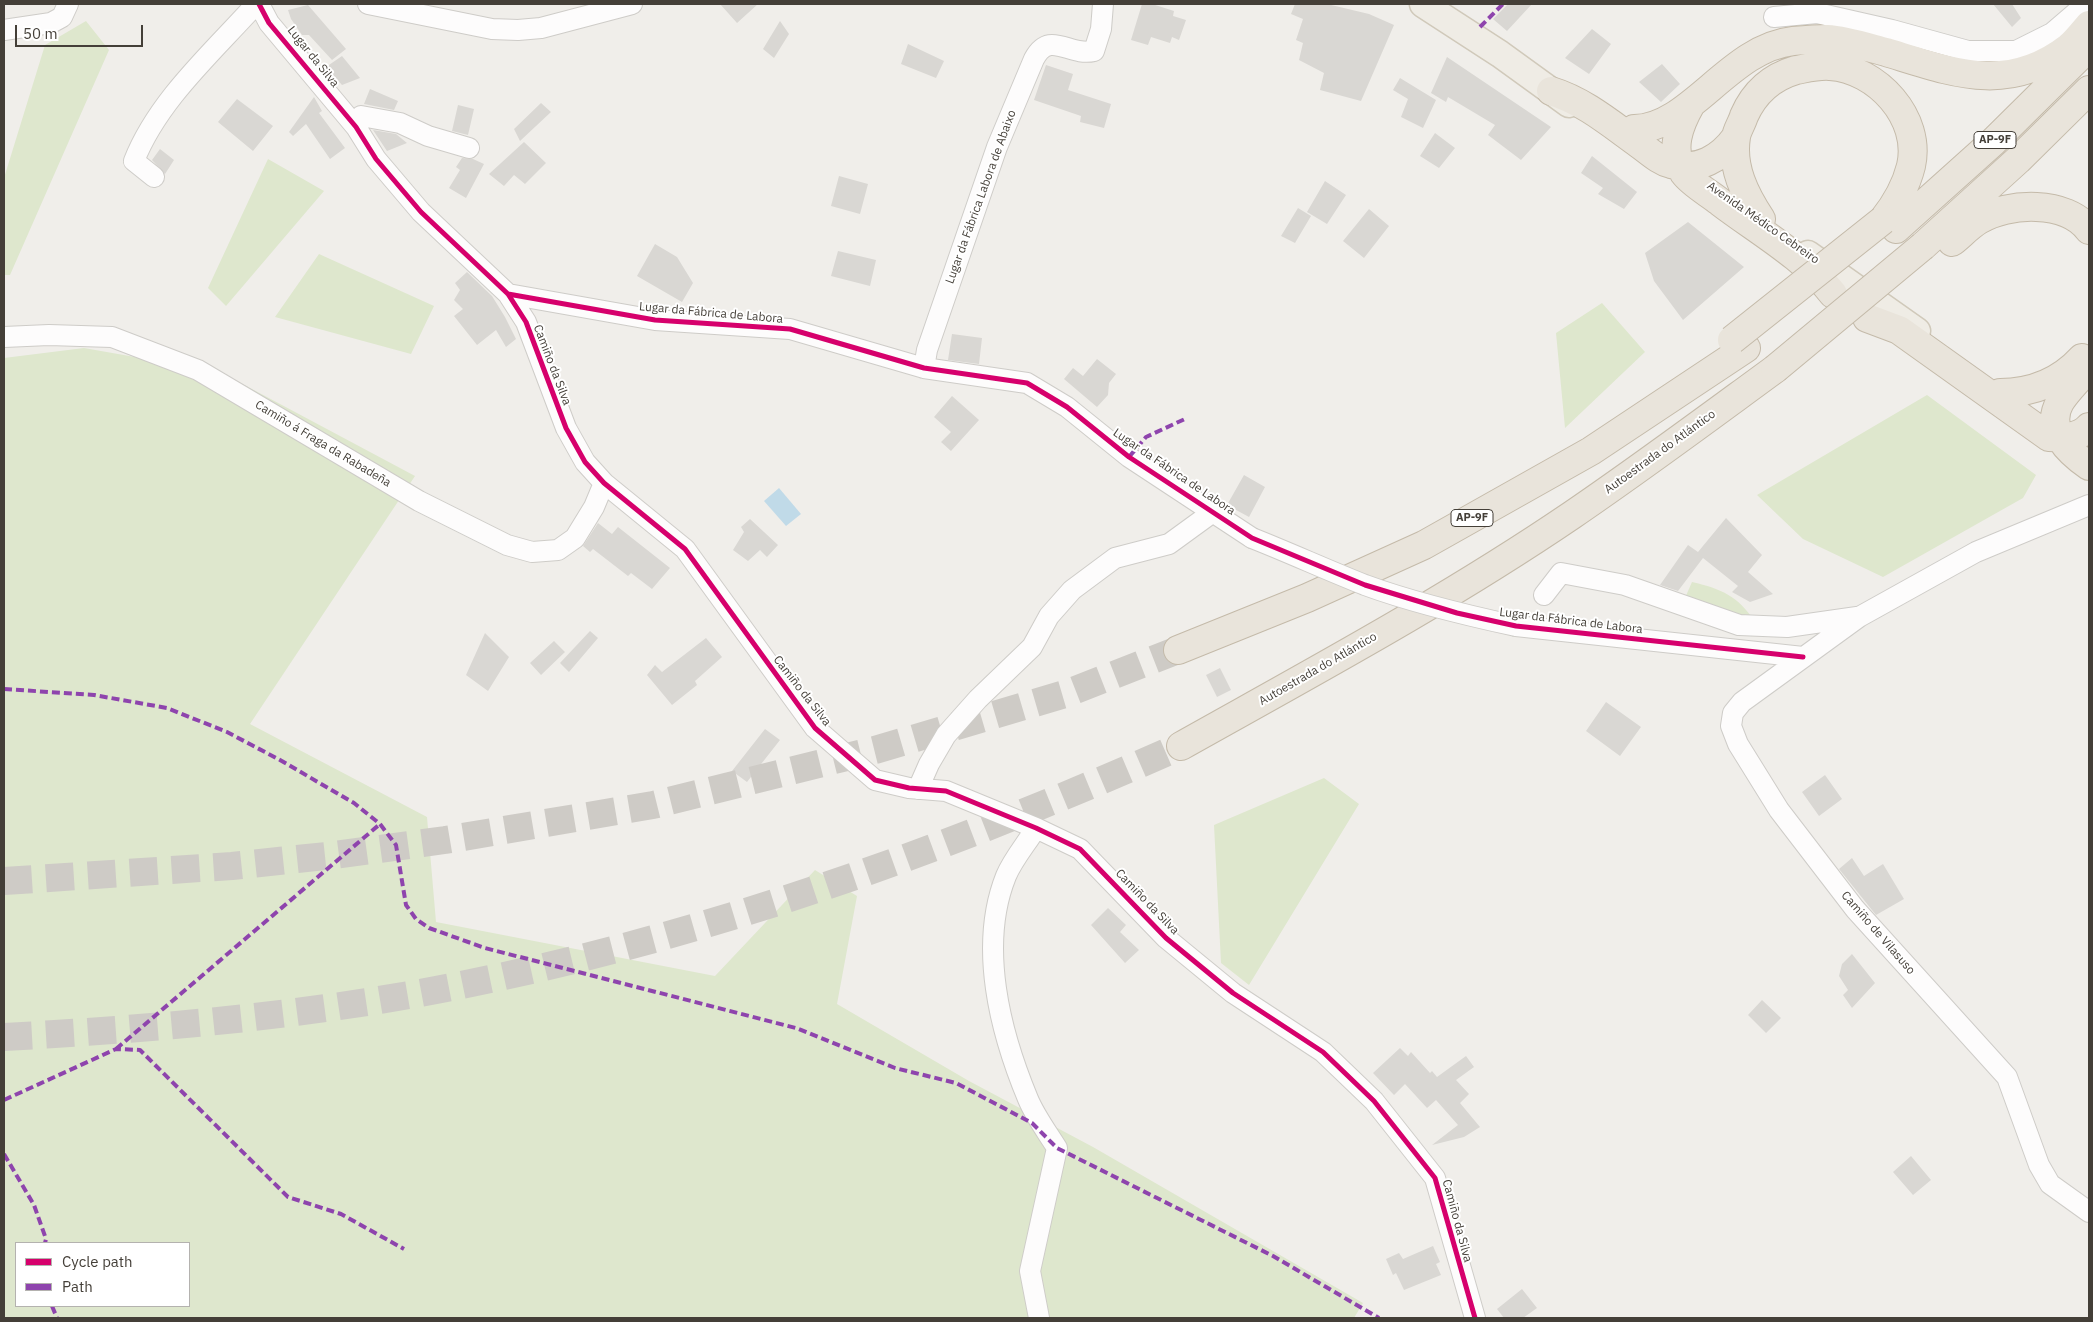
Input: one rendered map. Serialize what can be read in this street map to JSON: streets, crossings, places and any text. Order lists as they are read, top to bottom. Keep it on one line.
{"streets":{"highway":["AP-9F","Autoestrada do Atlántico"],"main road":["Avenida Médico Cebreiro"],"street":["Lugar da Silva","Lugar da Fábrica Labora de Abaixo","Lugar da Fábrica de Labora","Camiño da Silva","Camiño á Fraga da Rabadeña","Camiño de Vilasuso"]},"crossings":[["Lugar da Silva","Camiño da Silva"],["Lugar da Fábrica Labora de Abaixo","Lugar da Fábrica de Labora"],["Lugar da Fábrica de Labora","Camiño da Silva"],["Lugar da Fábrica de Labora","Camiño de Vilasuso"],["Camiño da Silva","Camiño á Fraga da Rabadeña"]],"legend":["Cycle path","Path"],"scale_bar":"50 m"}
